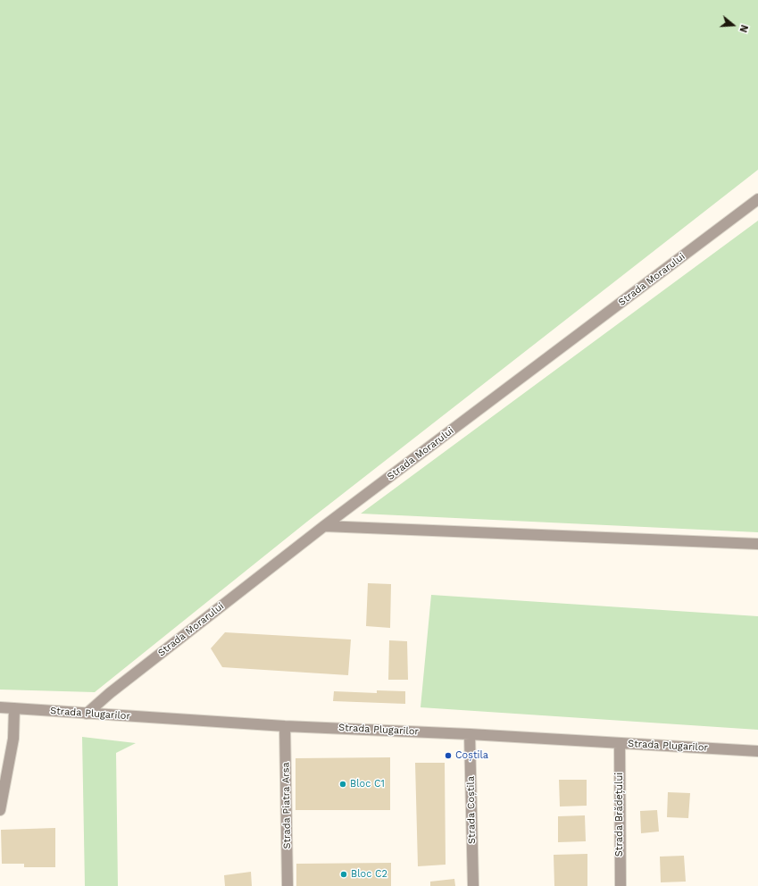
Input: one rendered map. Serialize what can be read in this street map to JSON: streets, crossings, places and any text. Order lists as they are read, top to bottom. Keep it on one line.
{"streets":{"street":["Strada Morarului","Strada Plugarilor","Strada Piatra Arsa","Strada Coștila","Strada Brădețului"]},"crossings":[["Strada Morarului","Strada Plugarilor"],["Strada Plugarilor","Strada Piatra Arsa"],["Strada Plugarilor","Strada Coștila"],["Strada Plugarilor","Strada Brădețului"]],"places":["Coștila","Bloc C1","Bloc C2"],"north":"right"}
